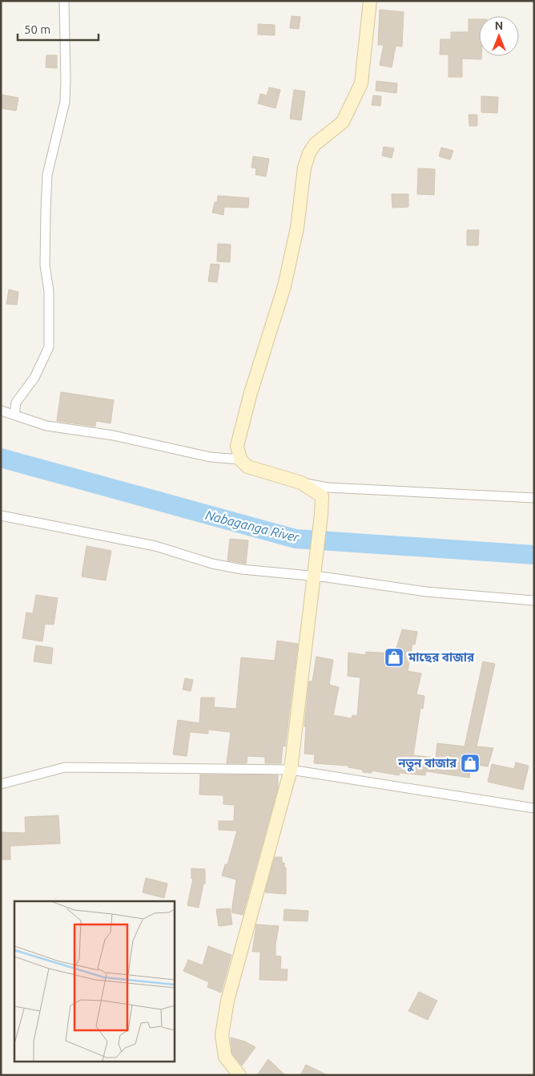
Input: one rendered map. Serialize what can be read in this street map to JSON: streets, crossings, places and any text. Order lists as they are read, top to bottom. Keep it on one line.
{"water":["Nabaganga River"],"places":{"shop":["মাছের বাজার","নতুন বাজার"]},"scale_bar":"50 m","north":"top"}
